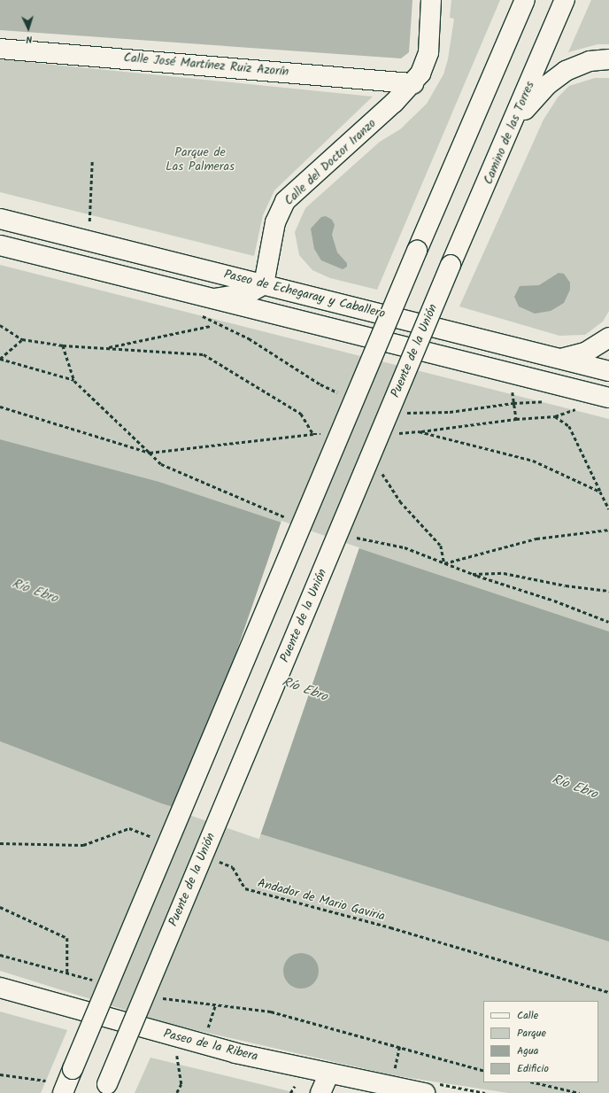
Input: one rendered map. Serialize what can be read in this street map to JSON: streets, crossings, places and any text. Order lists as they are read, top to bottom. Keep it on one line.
{"streets":{"main road":["Calle José Martínez Ruiz Azorín","Camino de las Torres","Calle del Doctor Iranzo","Paseo de Echegaray y Caballero","Puente de la Unión","Paseo de la Ribera"],"path":["Andador de Mario Gaviria"]},"crossings":[["Calle José Martínez Ruiz Azorín","Calle del Doctor Iranzo"],["Camino de las Torres","Puente de la Unión"],["Calle del Doctor Iranzo","Paseo de Echegaray y Caballero"]],"water":["Río Ebro"],"parks":["Parque de Las Palmeras"],"legend":["Calle","Parque","Agua","Edificio"],"north":"bottom"}
